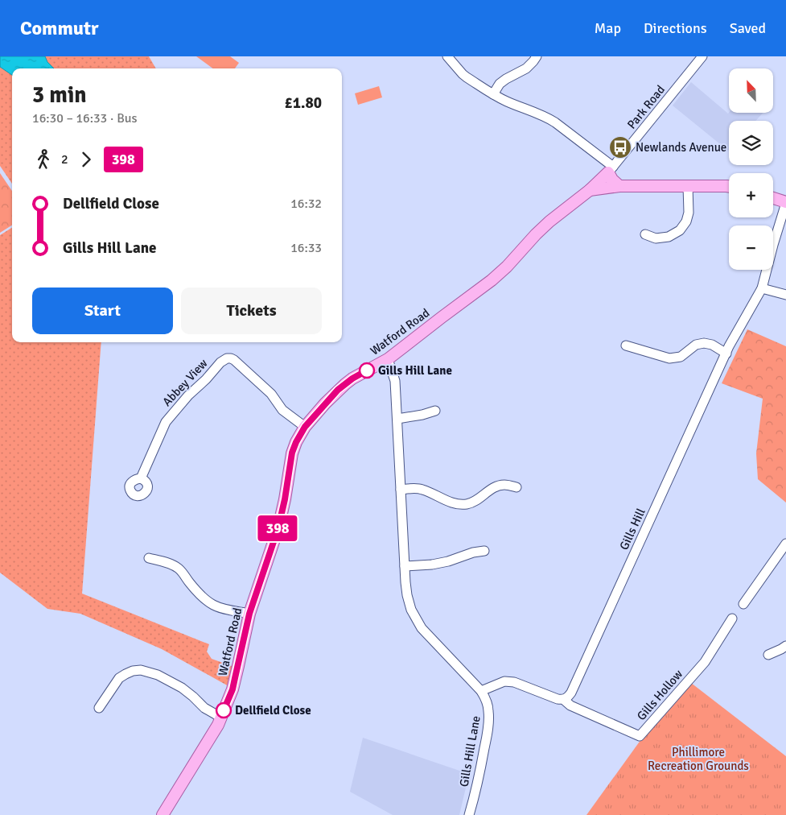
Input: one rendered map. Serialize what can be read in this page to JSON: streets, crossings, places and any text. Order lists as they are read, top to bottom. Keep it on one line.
{"streets":{"main road":["Watford Road"],"street":["Park Road","Abbey View","Gills Hill","Gills Hollow","Gills Hill Lane"]},"crossings":[["Park Road","Watford Road"],["Watford Road","Abbey View"],["Watford Road","Gills Hill Lane"],["Gills Hill","Gills Hollow"]],"parks":["Phillimore Recreation Grounds"],"places":{"bus stop":["Newlands Avenue"],"other":["Gills Hill Lane","Dellfield Close"]},"lines":["bus line 398"],"north":"top left","page":{"header":"Commutr","nav":["Map","Directions","Saved"],"on_map":"398","map_buttons":["+","−"],"heading":["3 min","16:30 – 16:33 · Bus","£1.80"],"legs":["2","398"],"list":[{"name":"Dellfield Close","value":"16:32"},{"name":"Gills Hill Lane","value":"16:33"}],"buttons":["Start","Tickets"]}}
